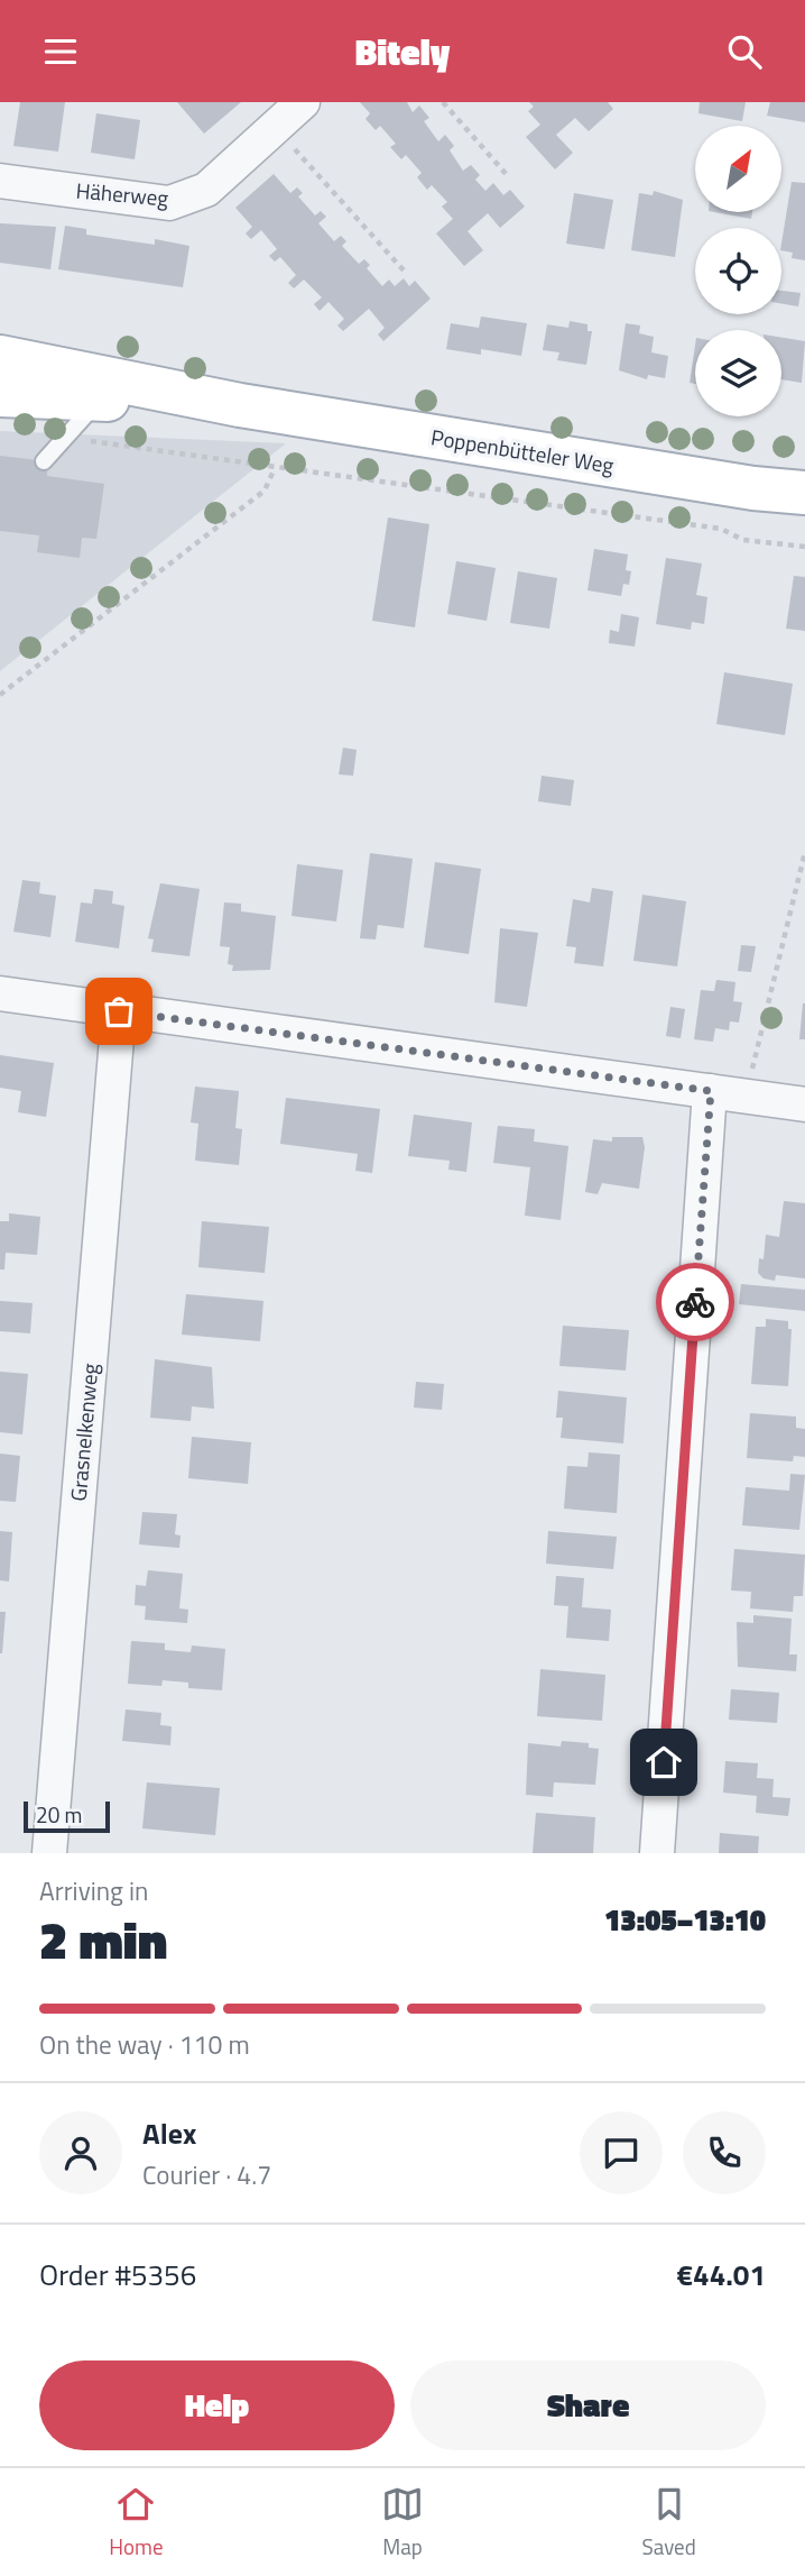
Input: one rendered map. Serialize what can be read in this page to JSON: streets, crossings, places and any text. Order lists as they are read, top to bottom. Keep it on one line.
{"streets":{"main road":["Poppenbütteler Weg"],"street":["Häherweg","Grasnelkenweg"]},"scale_bar":"20 m","north":"top right","page":{"header":"Bitely","scale":"20 m","heading":["2 min","Arriving in","13:05–13:10"],"panel":["Alex","Courier · 4.7","Order #5356","€44.01"],"bar":"On the way · 110 m","buttons":["Help","Share"],"tabs":["Home","Map","Saved"]}}
